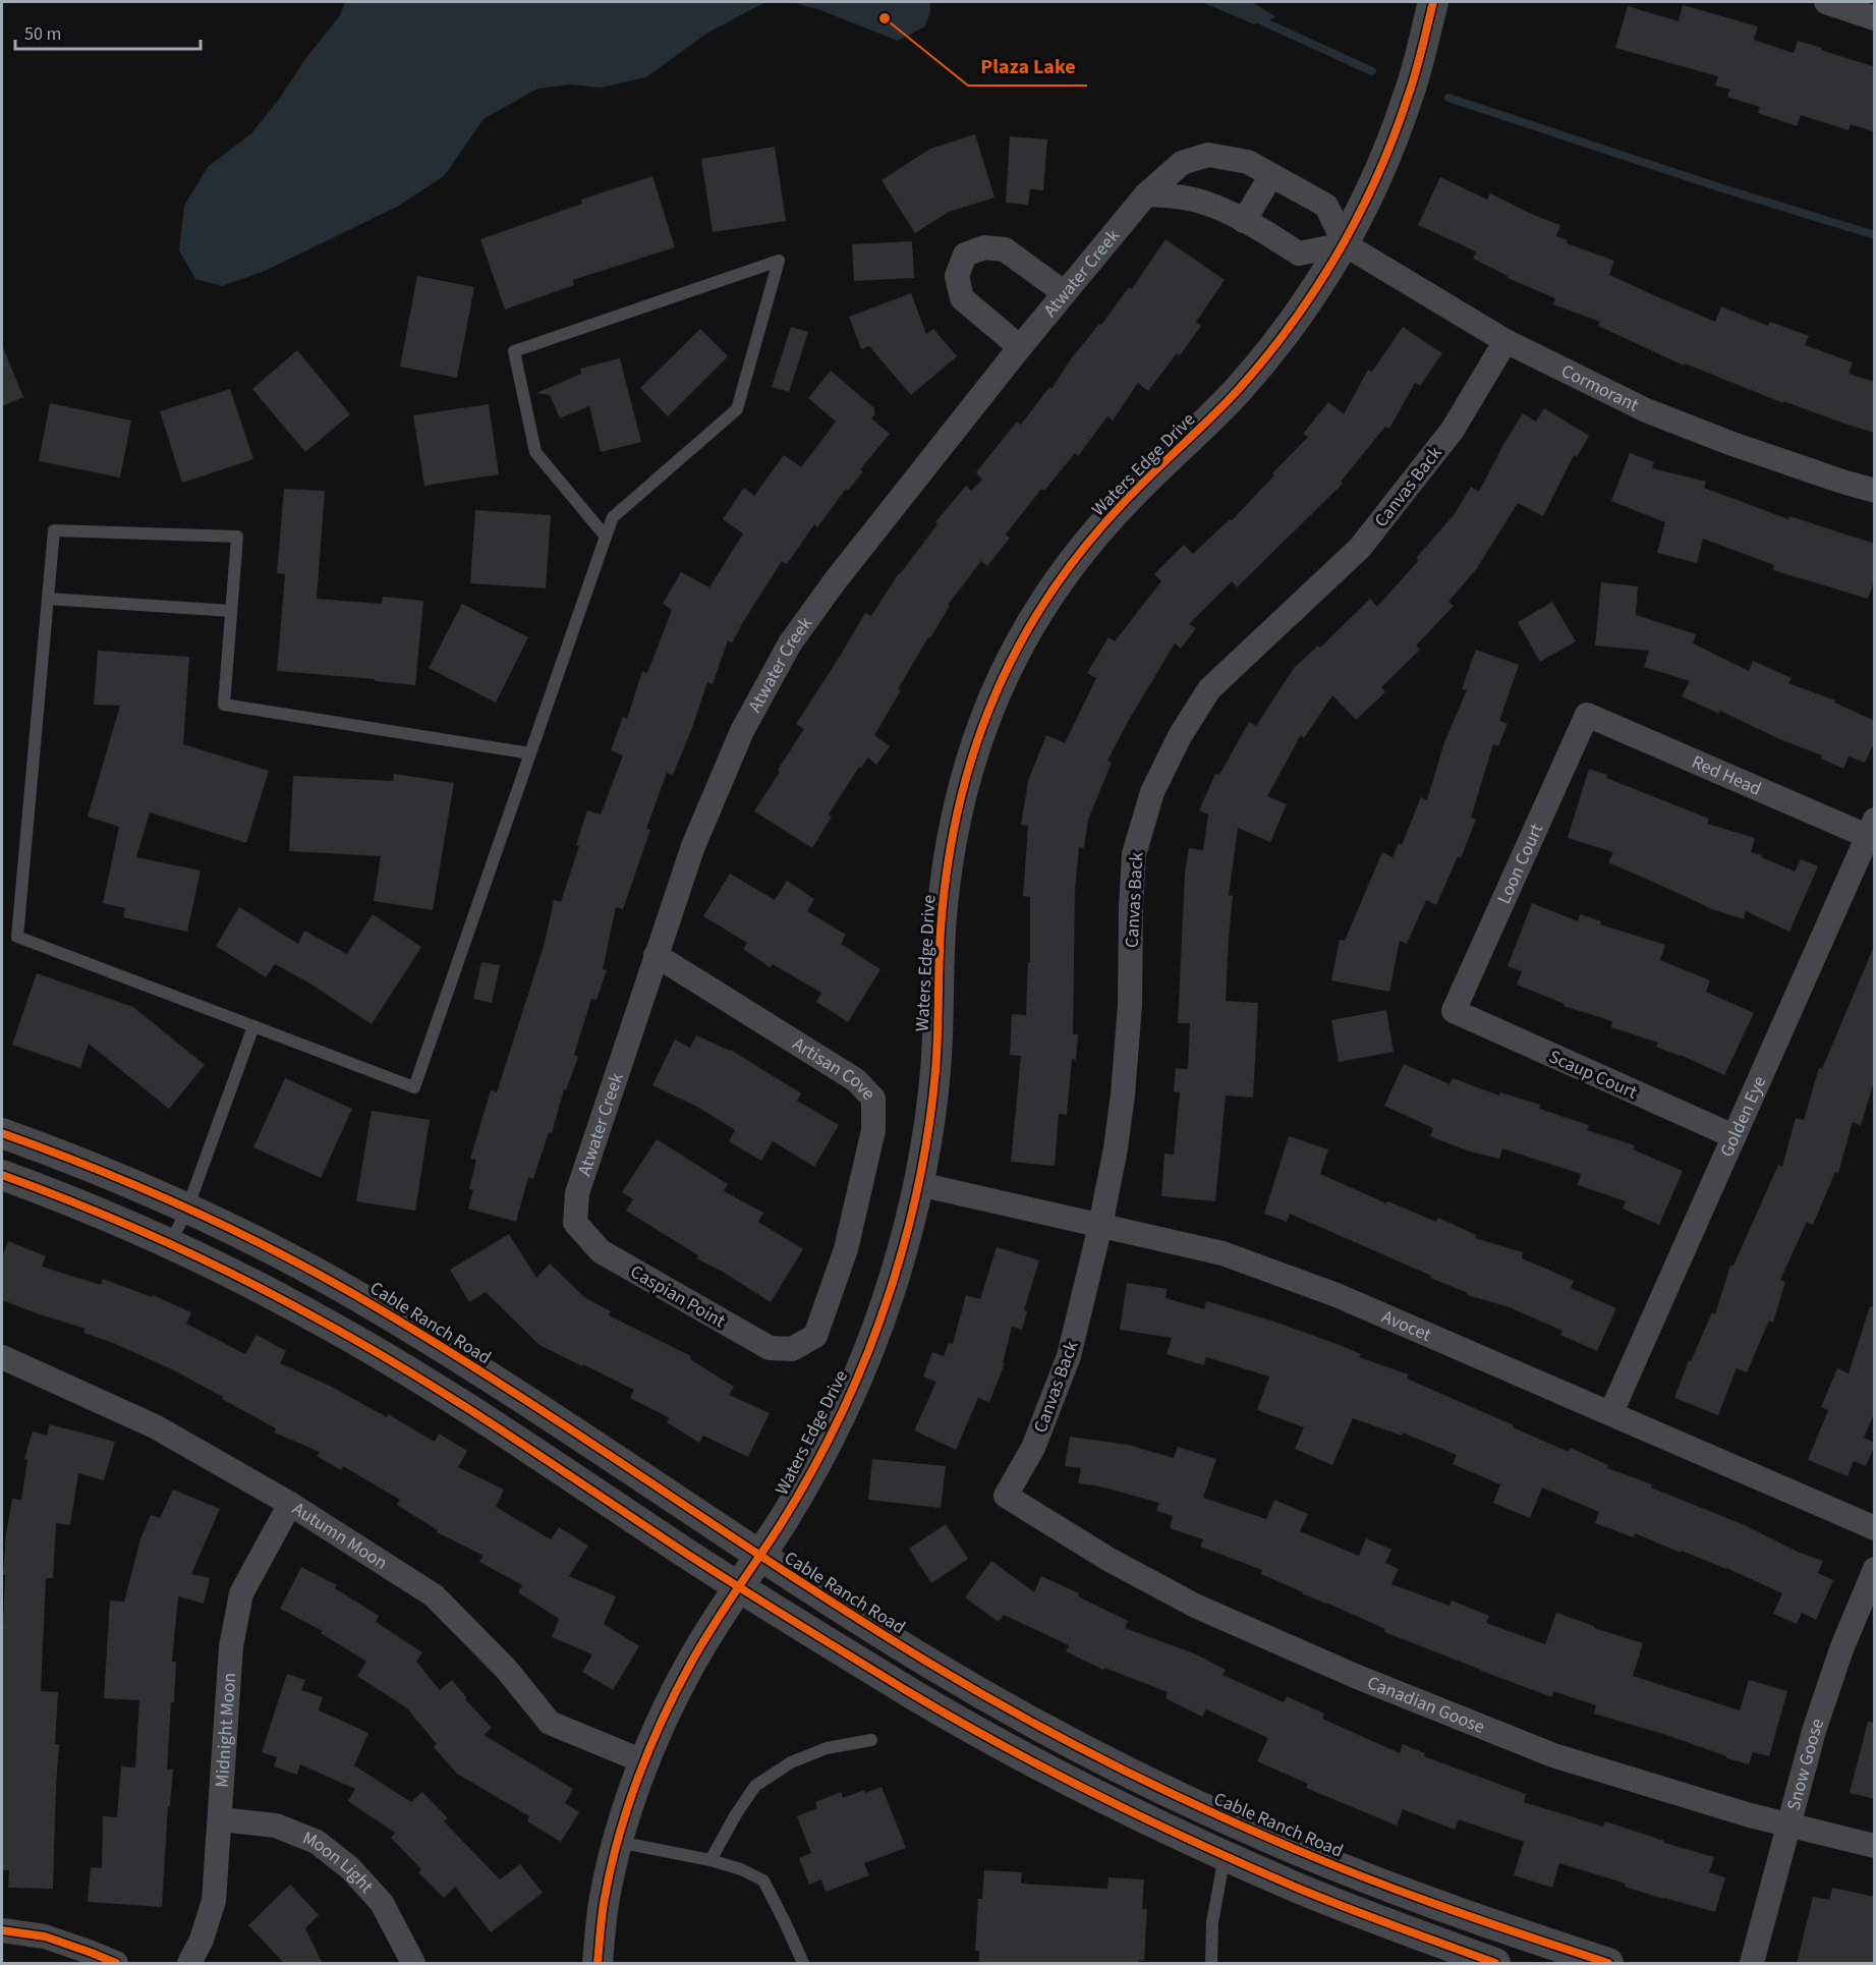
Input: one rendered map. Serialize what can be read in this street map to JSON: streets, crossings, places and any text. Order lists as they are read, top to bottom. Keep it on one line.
{"streets":{"street":["Atwater Creek","Cormorant","Waters Edge Drive","Canvas Back","Red Head","Loon Court","Artisan Cove","Scaup Court","Golden Eye","Caspian Point","Cable Ranch Road","Avocet","Autumn Moon","Canadian Goose","Midnight Moon","Snow Goose","Moon Light"]},"crossings":[["Atwater Creek","Cormorant"],["Atwater Creek","Waters Edge Drive"],["Atwater Creek","Artisan Cove"],["Atwater Creek","Caspian Point"],["Cormorant","Waters Edge Drive"],["Cormorant","Canvas Back"],["Waters Edge Drive","Cable Ranch Road"],["Waters Edge Drive","Avocet"],["Waters Edge Drive","Autumn Moon"],["Canvas Back","Avocet"],["Canvas Back","Canadian Goose"],["Red Head","Loon Court"],["Red Head","Golden Eye"],["Loon Court","Scaup Court"],["Artisan Cove","Caspian Point"],["Scaup Court","Golden Eye"],["Golden Eye","Avocet"],["Autumn Moon","Midnight Moon"],["Canadian Goose","Snow Goose"],["Midnight Moon","Moon Light"]],"places":["Plaza Lake"],"scale_bar":"50 m"}
